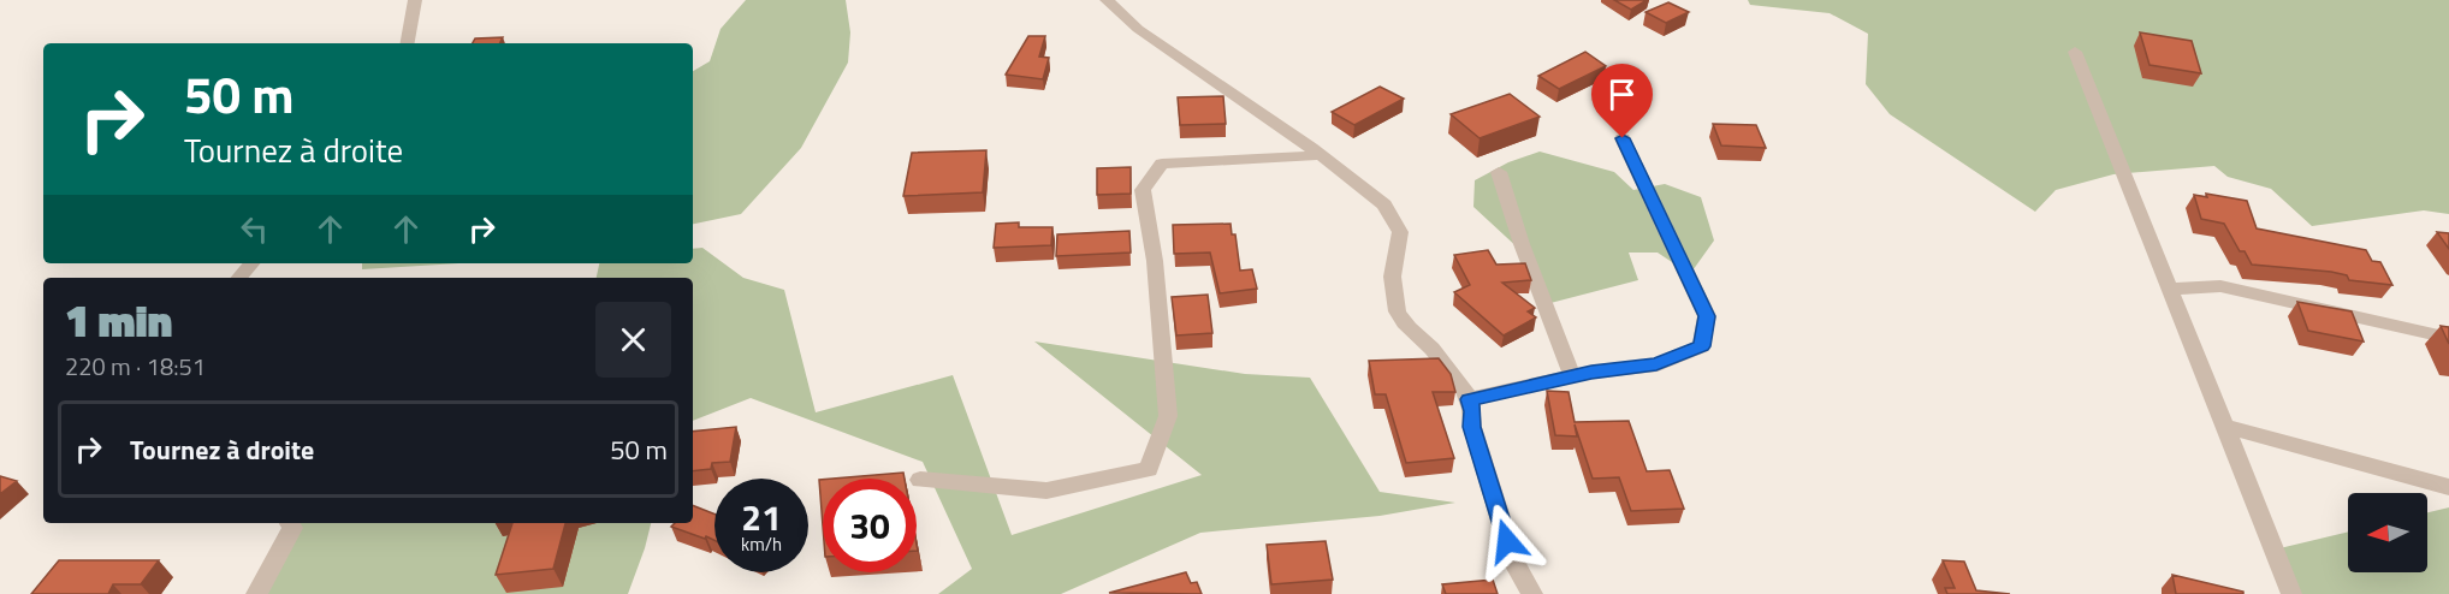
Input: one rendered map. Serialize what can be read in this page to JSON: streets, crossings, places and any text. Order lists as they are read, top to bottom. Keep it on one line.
{"north":"left","page":{"turn":["50 m","Tournez à droite"],"heading":["1 min","220 m · 18:51"],"list":[{"name":"Tournez à droite","value":"50 m"}],"speed":"21 km/h","limit":"30"}}
